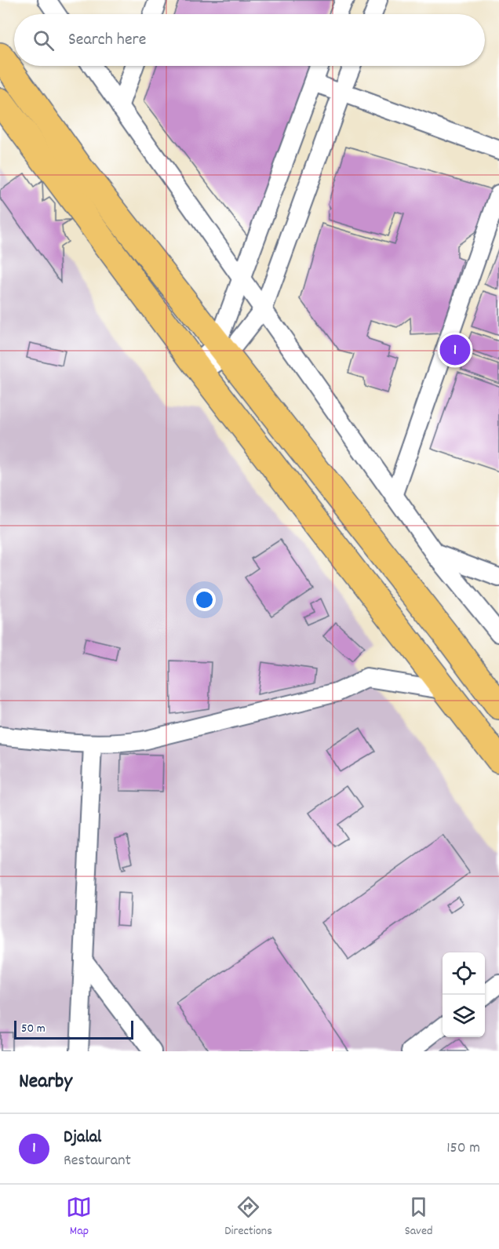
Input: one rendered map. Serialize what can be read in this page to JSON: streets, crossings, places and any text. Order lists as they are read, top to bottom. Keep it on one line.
{"scale_bar":"50 m","page":{"search":"Search here","pins":"1","scale":"50 m","heading":"Nearby","list":[{"mark":"1","name":"Djalal","note":"Restaurant","value":"150 m"}],"nav":["Map","Directions","Saved"]}}
